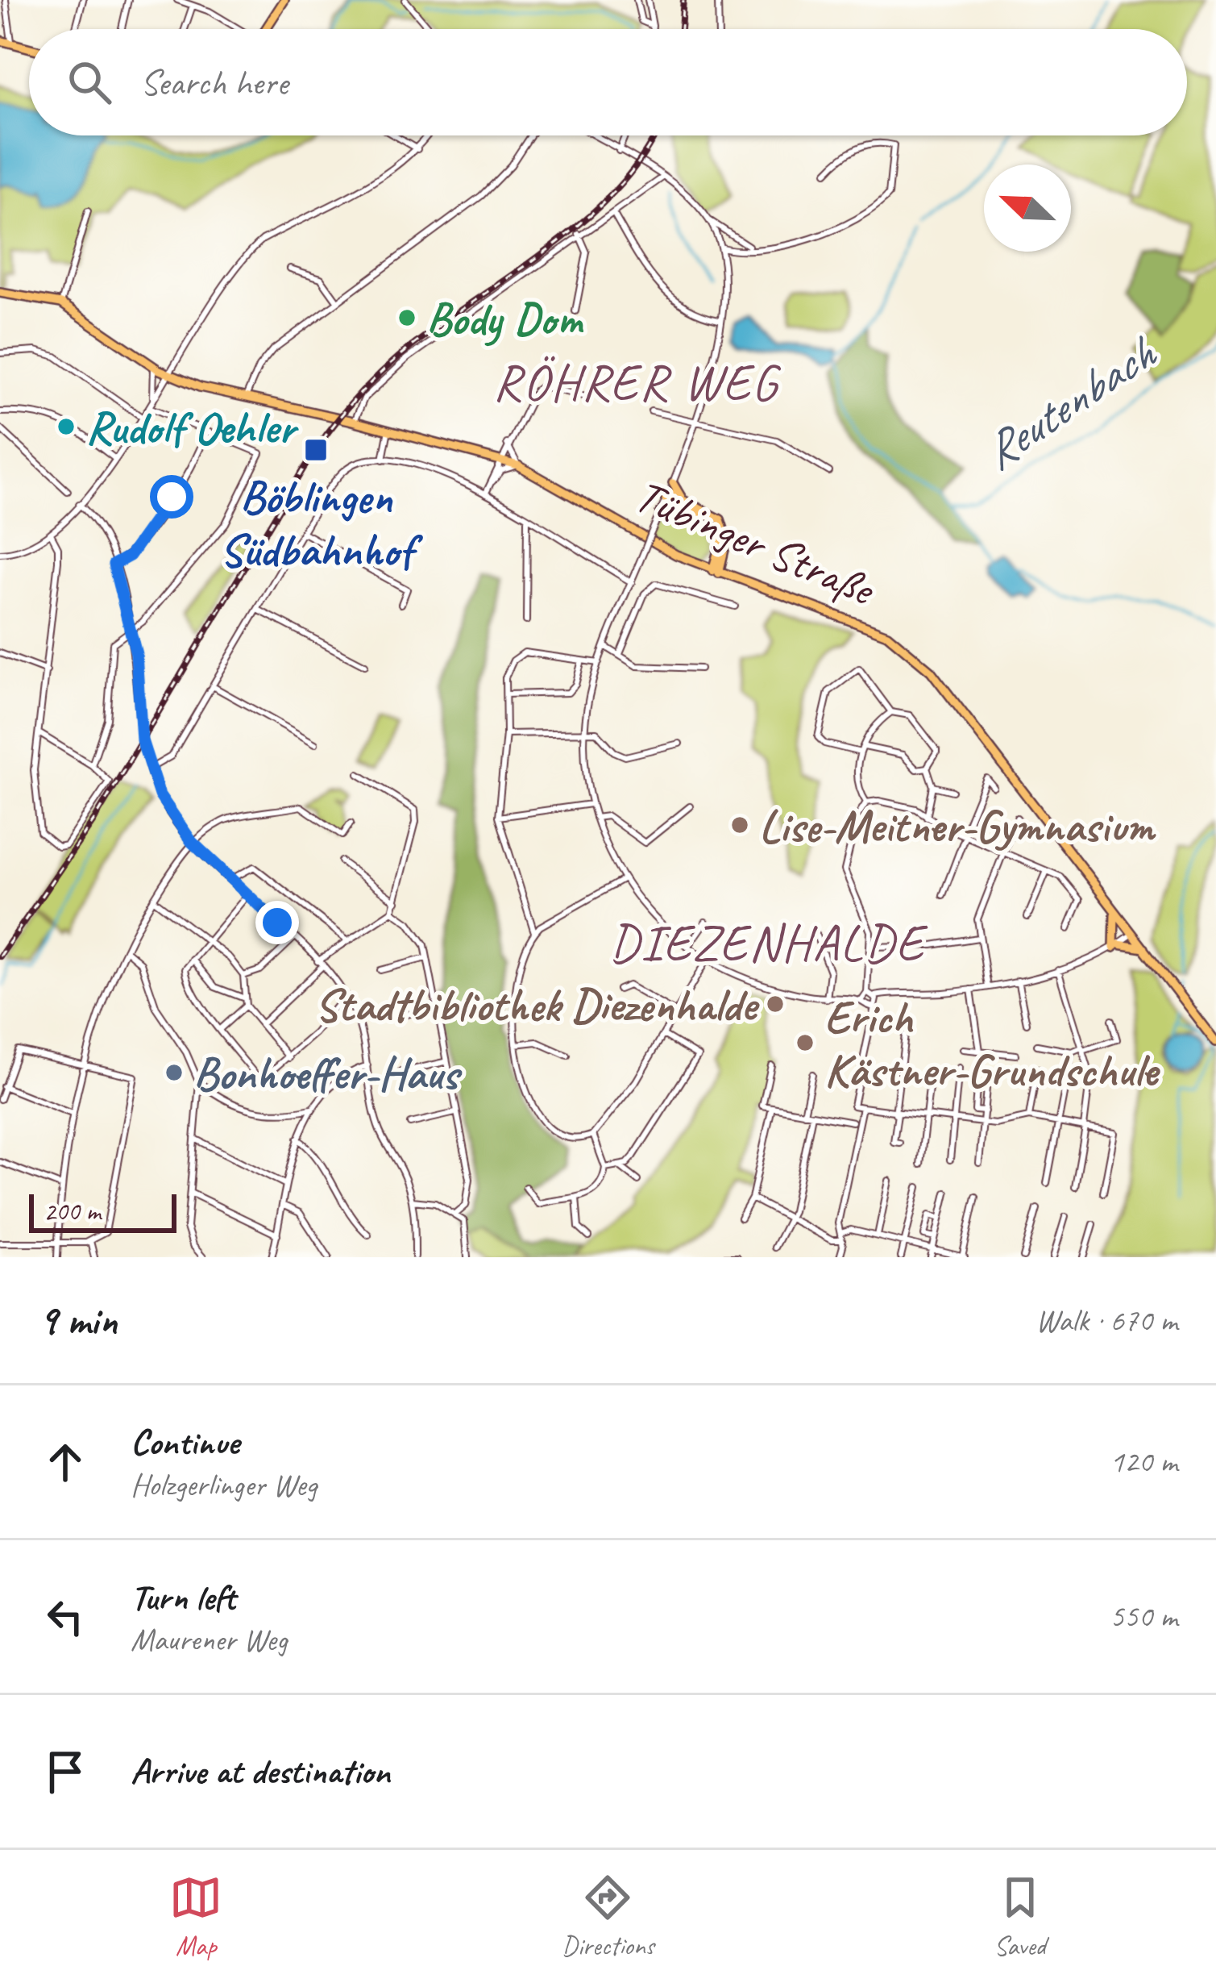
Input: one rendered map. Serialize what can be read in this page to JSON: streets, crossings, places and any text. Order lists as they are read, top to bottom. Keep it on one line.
{"streets":{"main road":["Tübinger Straße"]},"districts":["RÖHRER WEG","DIEZENHALDE"],"water":["Reutenbach"],"places":{"other":["Body Dom","Rudolf Oehler","Lise-Meitner-Gymnasium","Stadtbibliothek Diezenhalde","Erich Kästner-Grundschule","Bonhoeffer-Haus"],"transit":["Böblingen Südbahnhof"]},"scale_bar":"200 m","north":"top left","page":{"search":"Search here","scale":"200 m","heading":["9 min","Walk · 670 m"],"list":[["Continue","Holzgerlinger Weg","120 m"],["Turn left","Maurener Weg","550 m"],"Arrive at destination"],"nav":["Map","Directions","Saved"]}}
